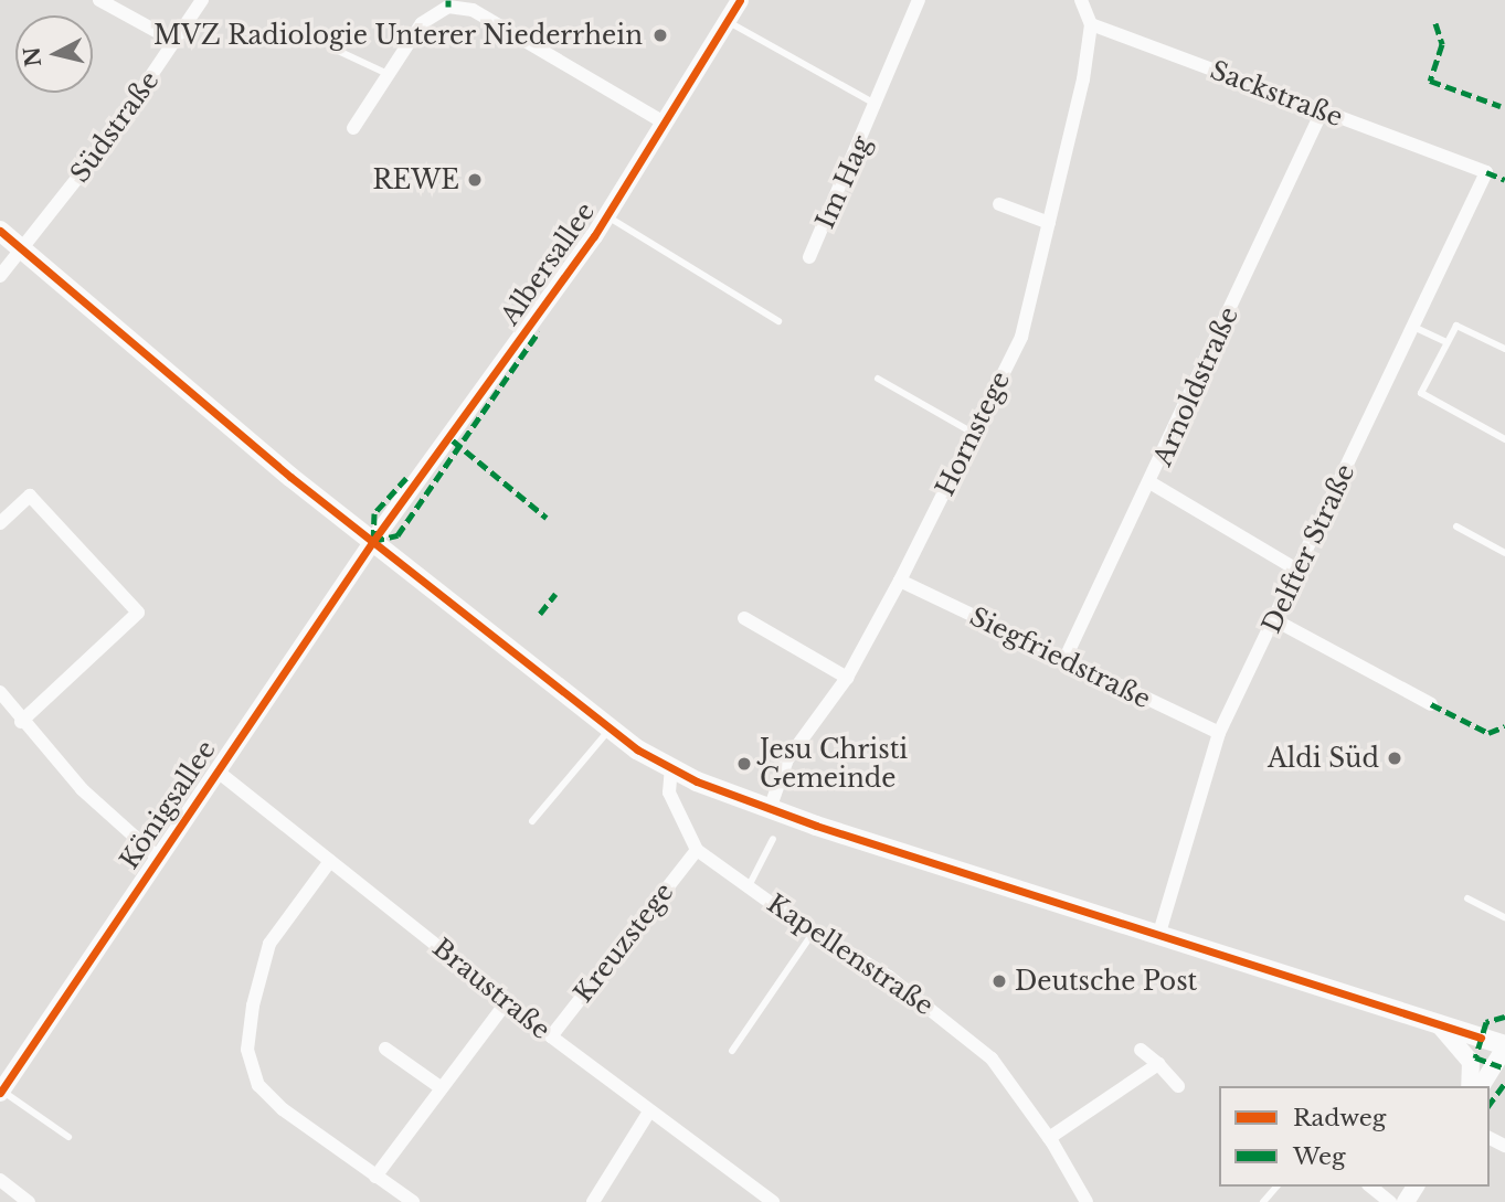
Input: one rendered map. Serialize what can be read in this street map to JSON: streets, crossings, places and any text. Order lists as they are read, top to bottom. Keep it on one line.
{"streets":{"street":["Sackstraße","Südstraße","Im Hag","Albersallee","Arnoldstraße","Hornstege","Delfter Straße","Siegfriedstraße","Königsallee","Kreuzstege","Kapellenstraße","Braustraße"]},"crossings":[["Sackstraße","Arnoldstraße"],["Sackstraße","Hornstege"],["Sackstraße","Delfter Straße"],["Im Hag","Albersallee"],["Albersallee","Königsallee"],["Arnoldstraße","Siegfriedstraße"],["Hornstege","Siegfriedstraße"],["Delfter Straße","Siegfriedstraße"],["Königsallee","Braustraße"],["Kreuzstege","Kapellenstraße"],["Kreuzstege","Braustraße"]],"places":["MVZ Radiologie Unterer Niederrhein","REWE","Aldi Süd","Jesu Christi Gemeinde","Deutsche Post"],"legend":["Radweg","Weg"],"north":"left"}
